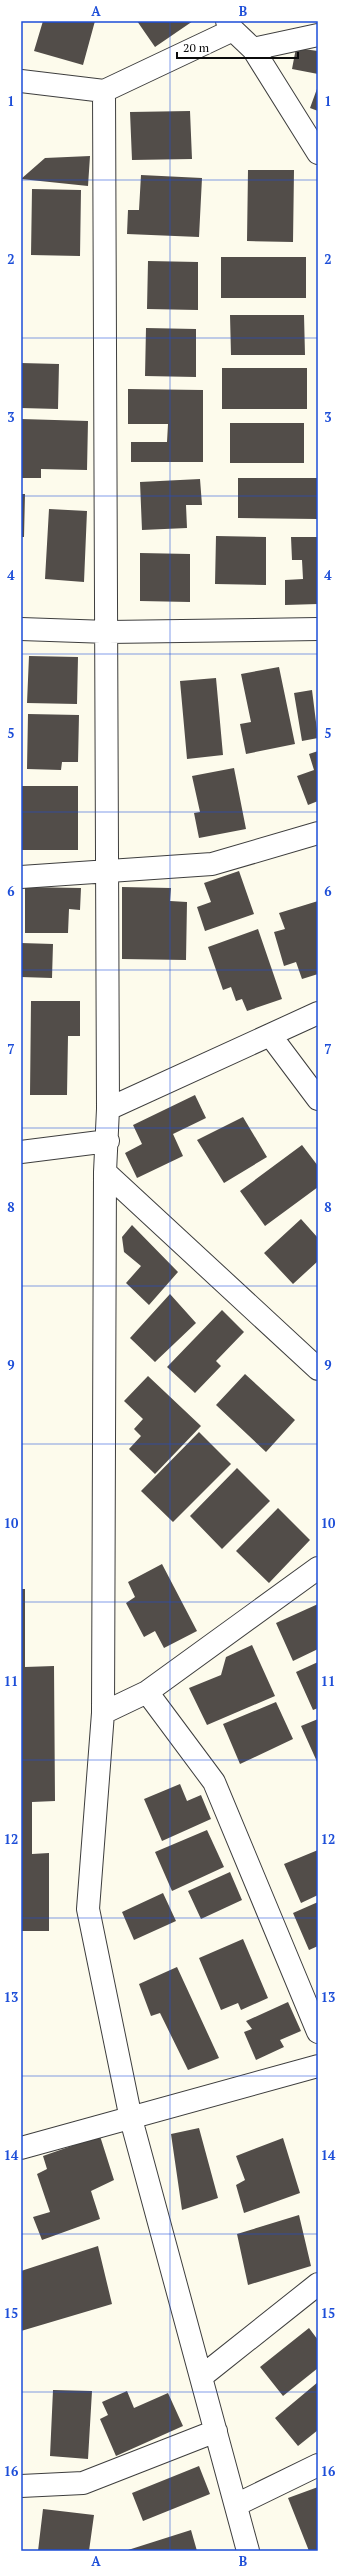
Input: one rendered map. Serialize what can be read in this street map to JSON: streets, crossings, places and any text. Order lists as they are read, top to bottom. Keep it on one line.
{"scale_bar":"20 m","grid":{"columns":["A","B"],"rows":["1","2","3","4","5","6","7","8","9","10","11","12","13","14","15","16"]}}
